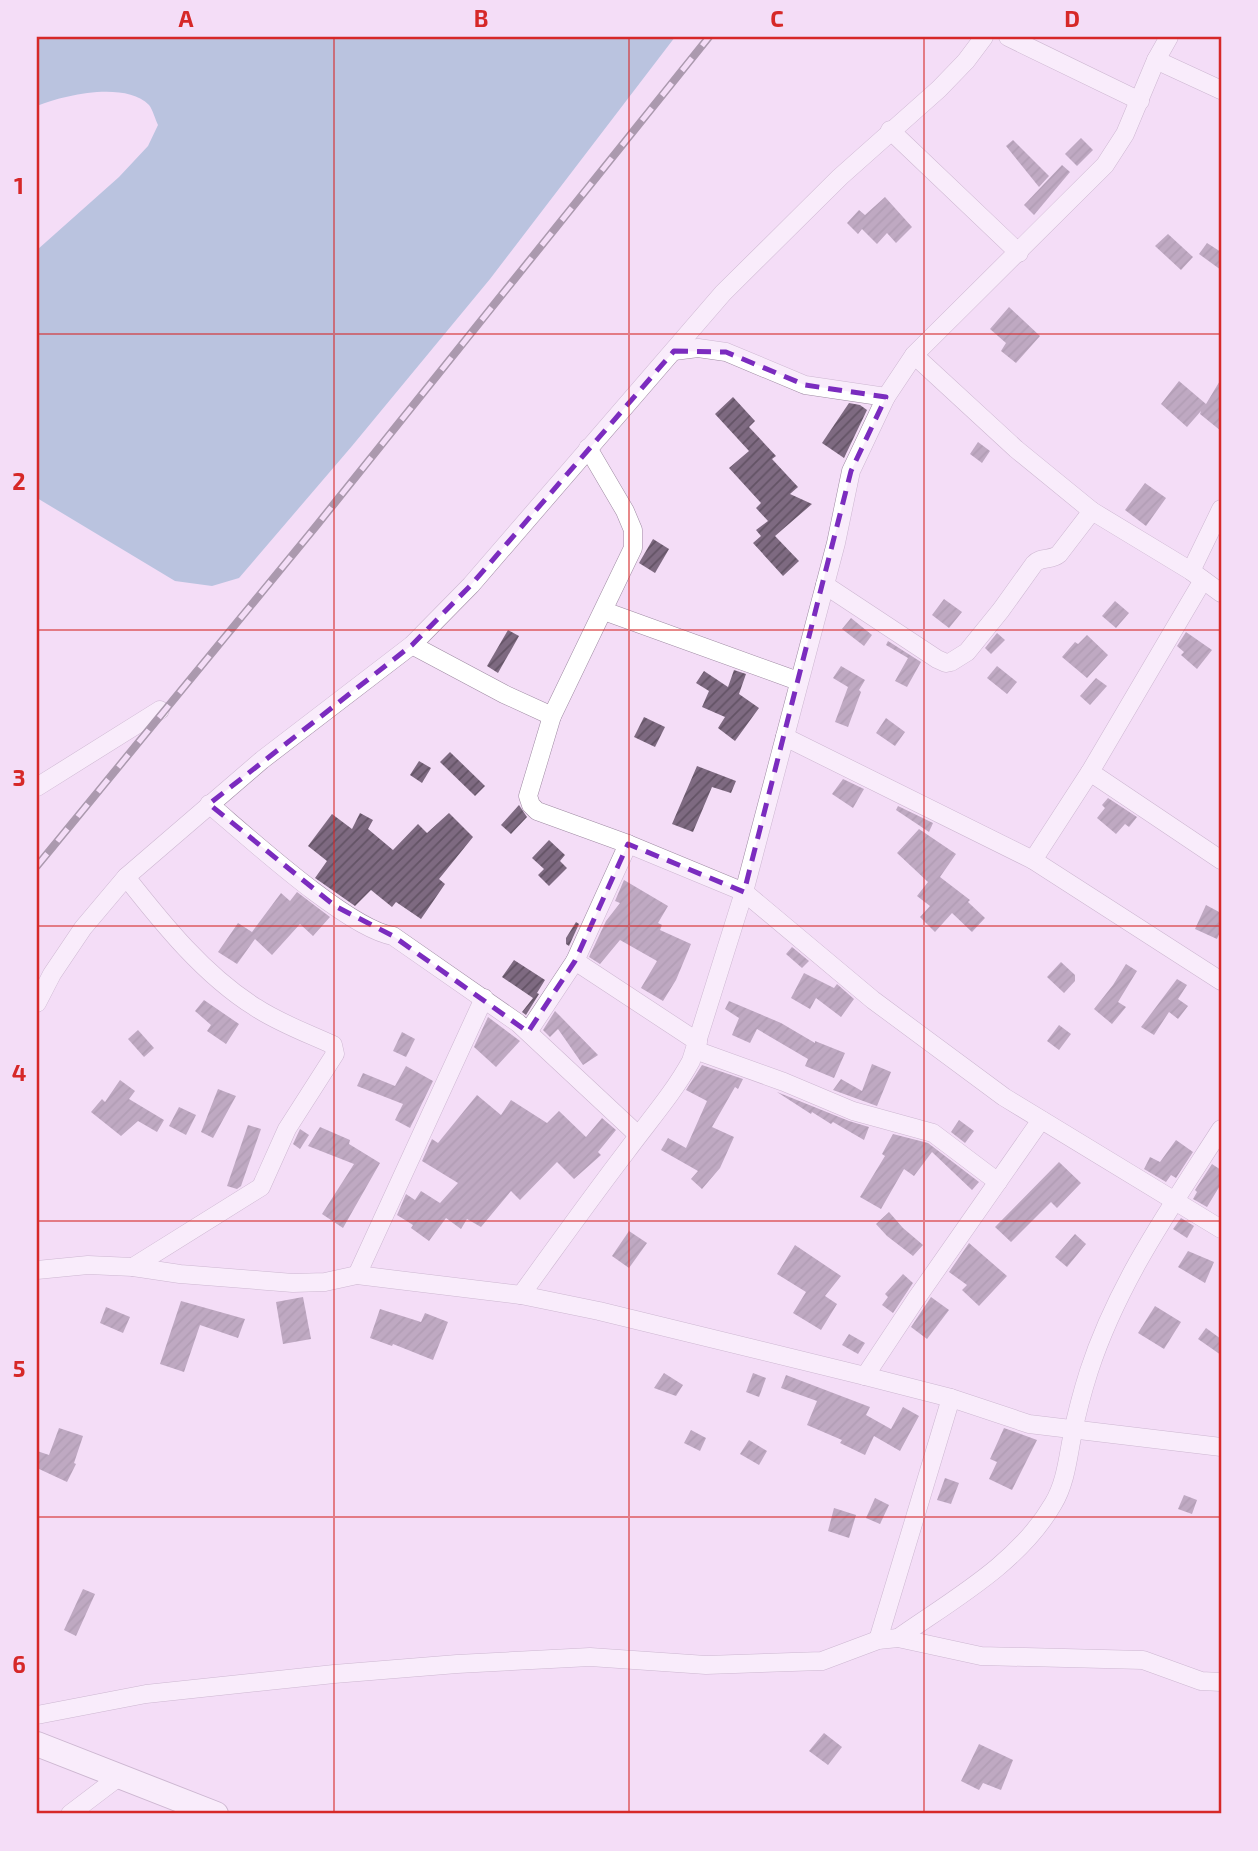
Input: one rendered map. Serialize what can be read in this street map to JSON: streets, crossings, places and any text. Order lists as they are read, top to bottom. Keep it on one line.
{"grid":{"columns":["A","B","C","D"],"rows":["1","2","3","4","5","6"]}}
